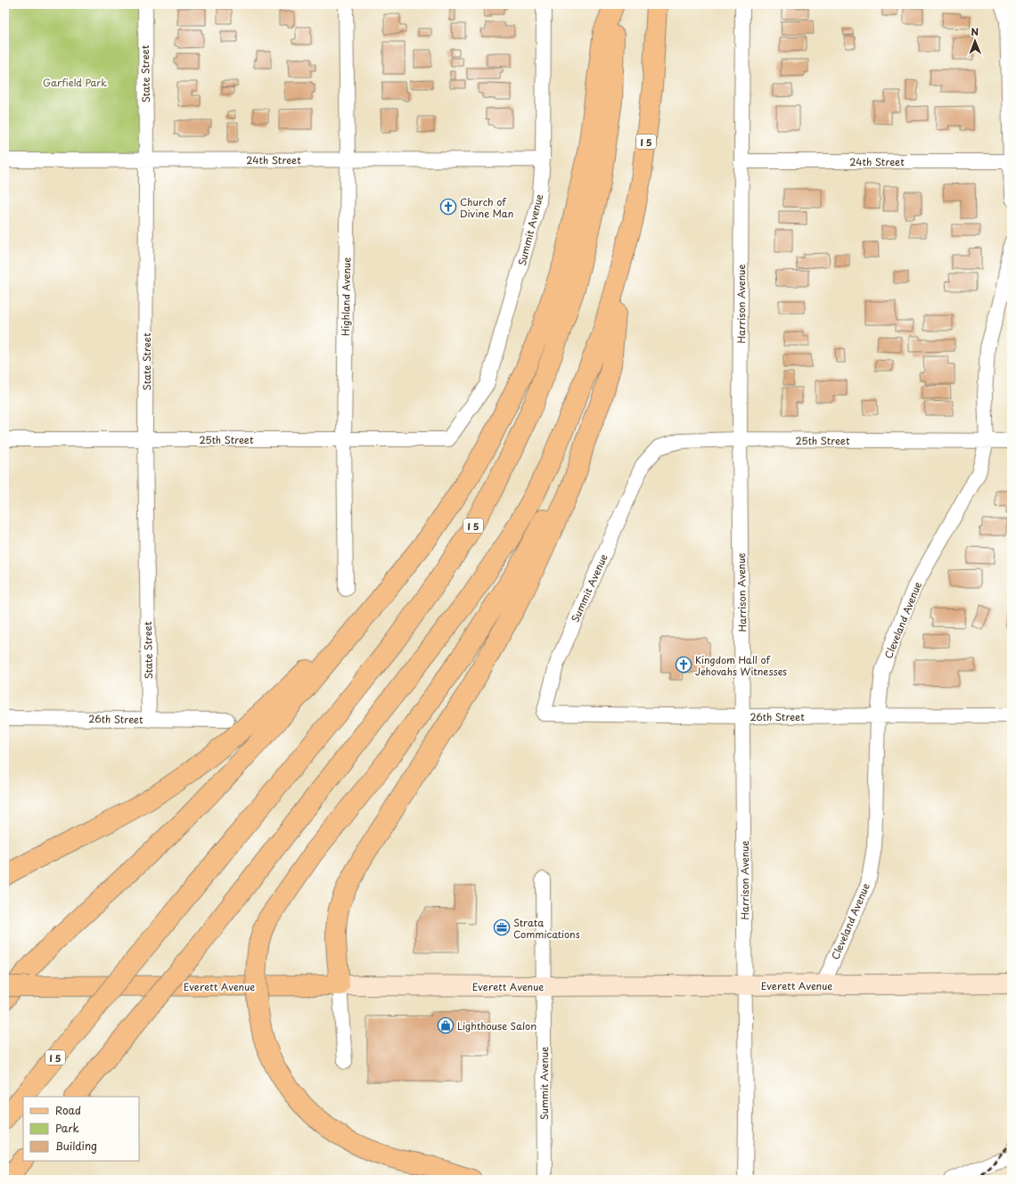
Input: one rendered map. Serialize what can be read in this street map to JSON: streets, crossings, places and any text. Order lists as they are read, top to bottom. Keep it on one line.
{"streets":{"main road":["I 5","Everett Avenue"],"street":["State Street","24th Street","Summit Avenue","Highland Avenue","Harrison Avenue","25th Street","Cleveland Avenue","26th Street"]},"crossings":[["State Street","24th Street"],["State Street","25th Street"],["State Street","26th Street"],["24th Street","Summit Avenue"],["24th Street","Highland Avenue"],["24th Street","Harrison Avenue"],["Summit Avenue","25th Street"],["Summit Avenue","26th Street"],["Summit Avenue","Everett Avenue"],["Highland Avenue","25th Street"],["Harrison Avenue","25th Street"],["Harrison Avenue","26th Street"],["Harrison Avenue","Everett Avenue"],["25th Street","Cleveland Avenue"],["Cleveland Avenue","26th Street"],["Cleveland Avenue","Everett Avenue"]],"parks":["Garfield Park"],"places":{"church":["Church of Divine Man","Kingdom Hall of Jehovahs Witnesses"],"office":["Strata Commications"],"shop":["Lighthouse Salon"]},"legend":["Road","Park","Building"],"north":"top"}
